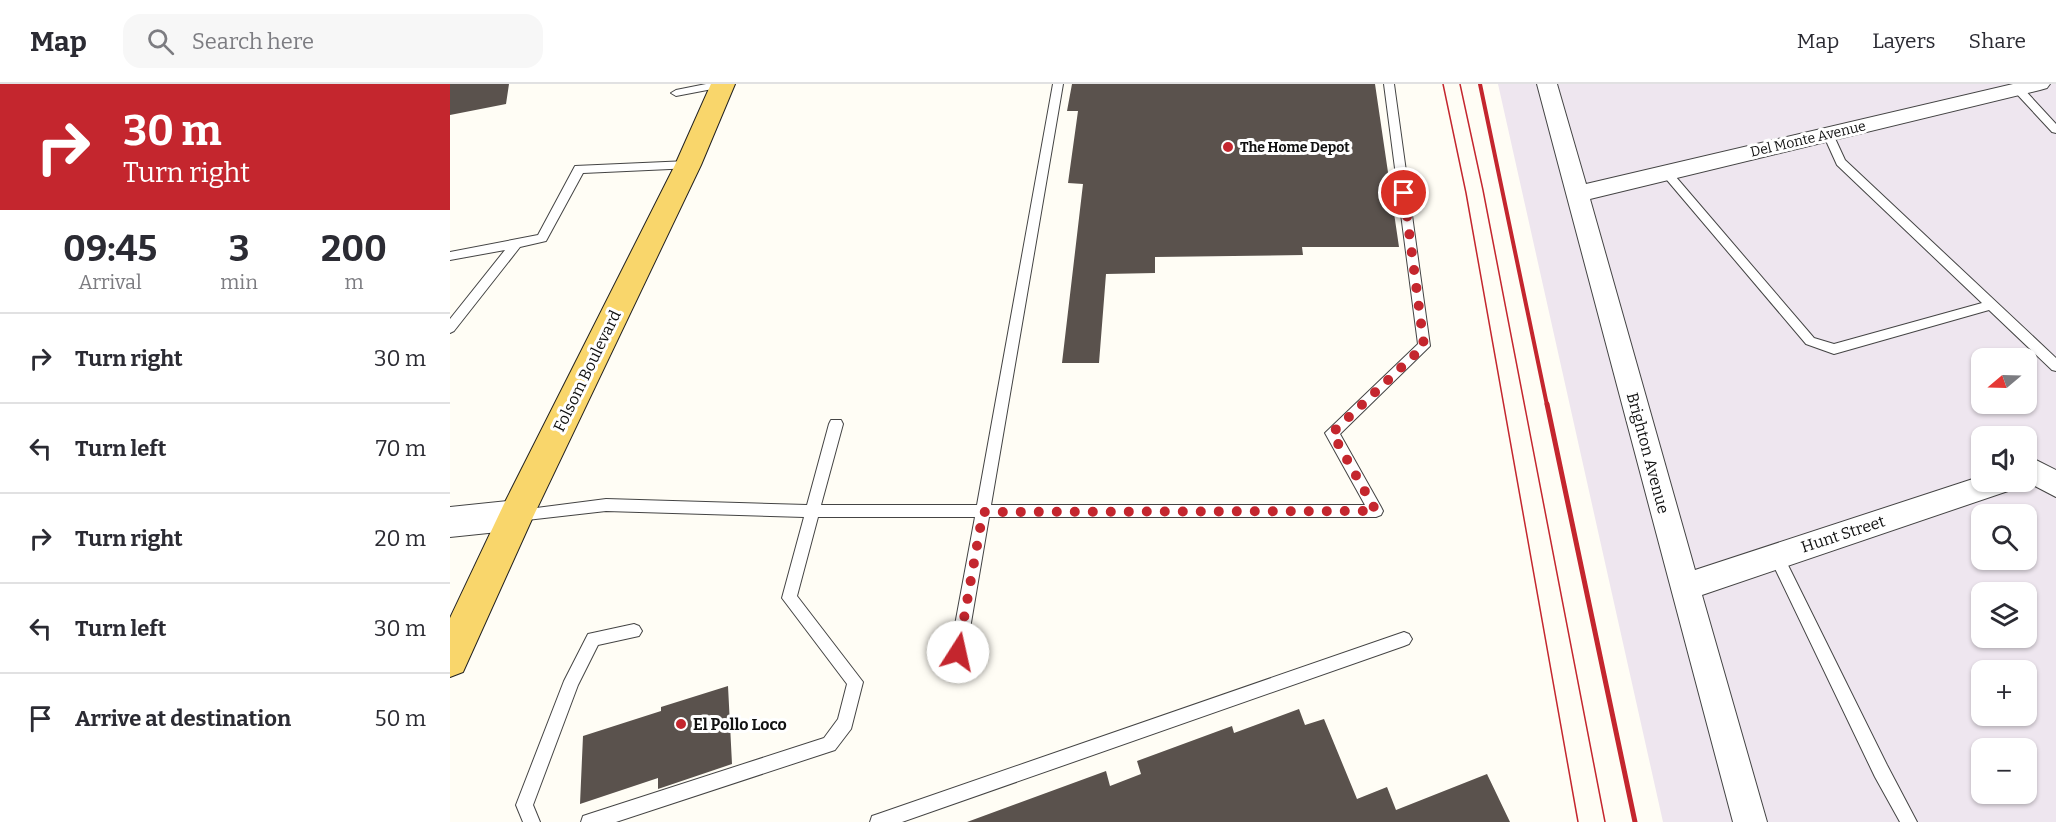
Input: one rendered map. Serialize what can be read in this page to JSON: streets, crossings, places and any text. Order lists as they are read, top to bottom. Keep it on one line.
{"streets":{"main road":["Folsom Boulevard"],"street":["Del Monte Avenue","Brighton Avenue","Hunt Street"]},"crossings":[["Del Monte Avenue","Brighton Avenue"],["Brighton Avenue","Hunt Street"]],"places":["The Home Depot","El Pollo Loco"],"north":"left","page":{"header":"Map","search":"Search here","nav":["Map","Layers","Share"],"turn":["30 m","Turn right"],"eta":["09:45","Arrival","3","min","200","m"],"list":[{"name":"Turn right","value":"30 m"},{"name":"Turn left","value":"70 m"},{"name":"Turn right","value":"20 m"},{"name":"Turn left","value":"30 m"},{"name":"Arrive at destination","value":"50 m"}],"map_buttons":["+","−"]}}
